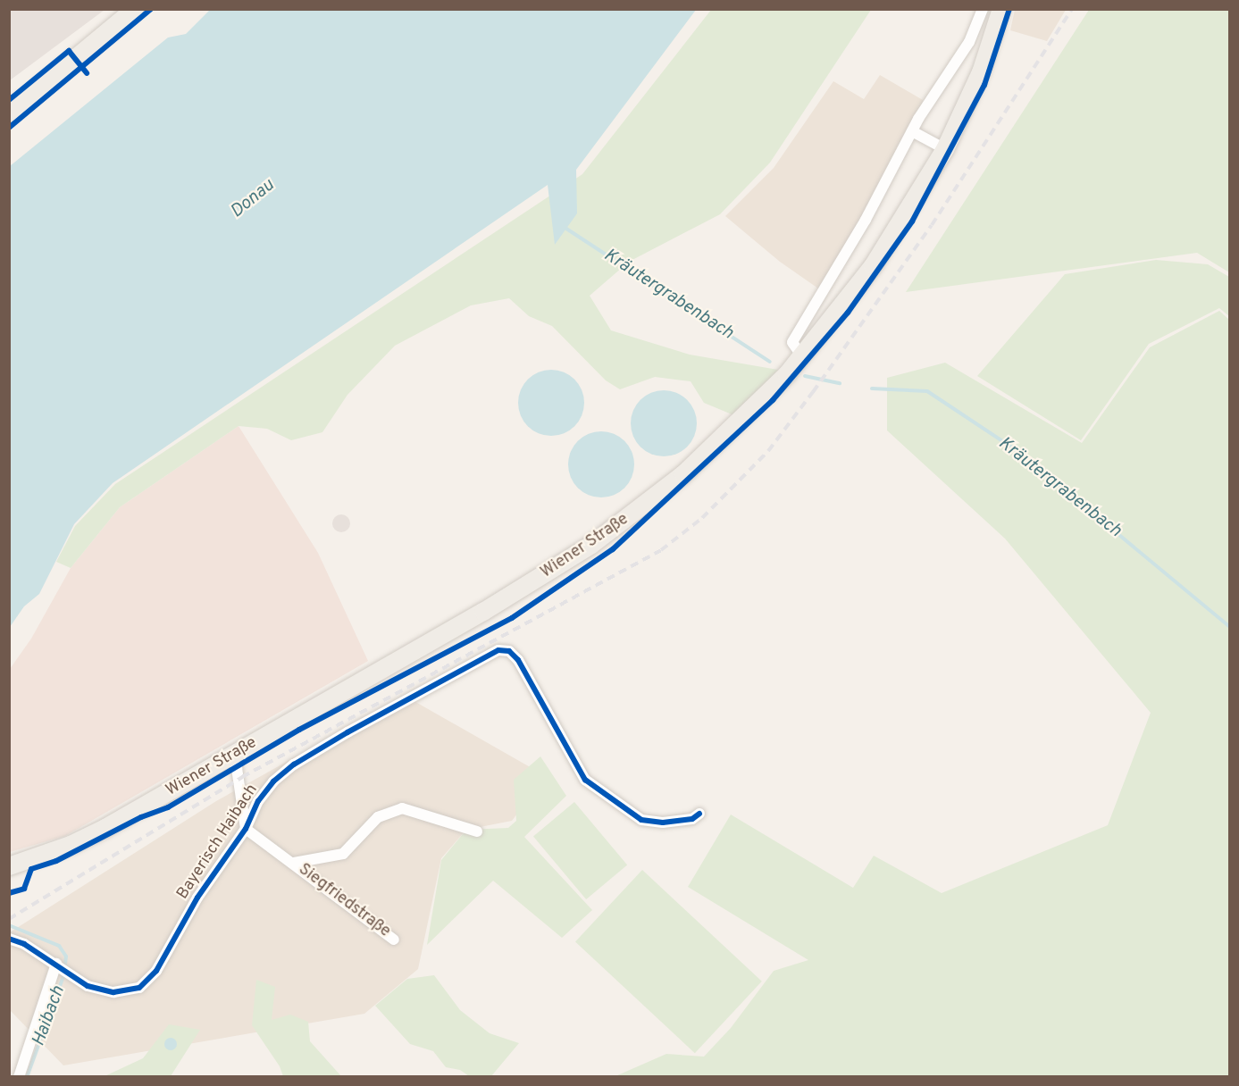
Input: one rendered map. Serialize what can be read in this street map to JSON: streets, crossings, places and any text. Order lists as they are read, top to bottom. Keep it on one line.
{"streets":{"main road":["Wiener Straße"],"street":["Bayerisch Haibach","Siegfriedstraße"]},"crossings":[["Bayerisch Haibach","Siegfriedstraße"]],"water":["Donau","Kräutergrabenbach","Haibach"]}
